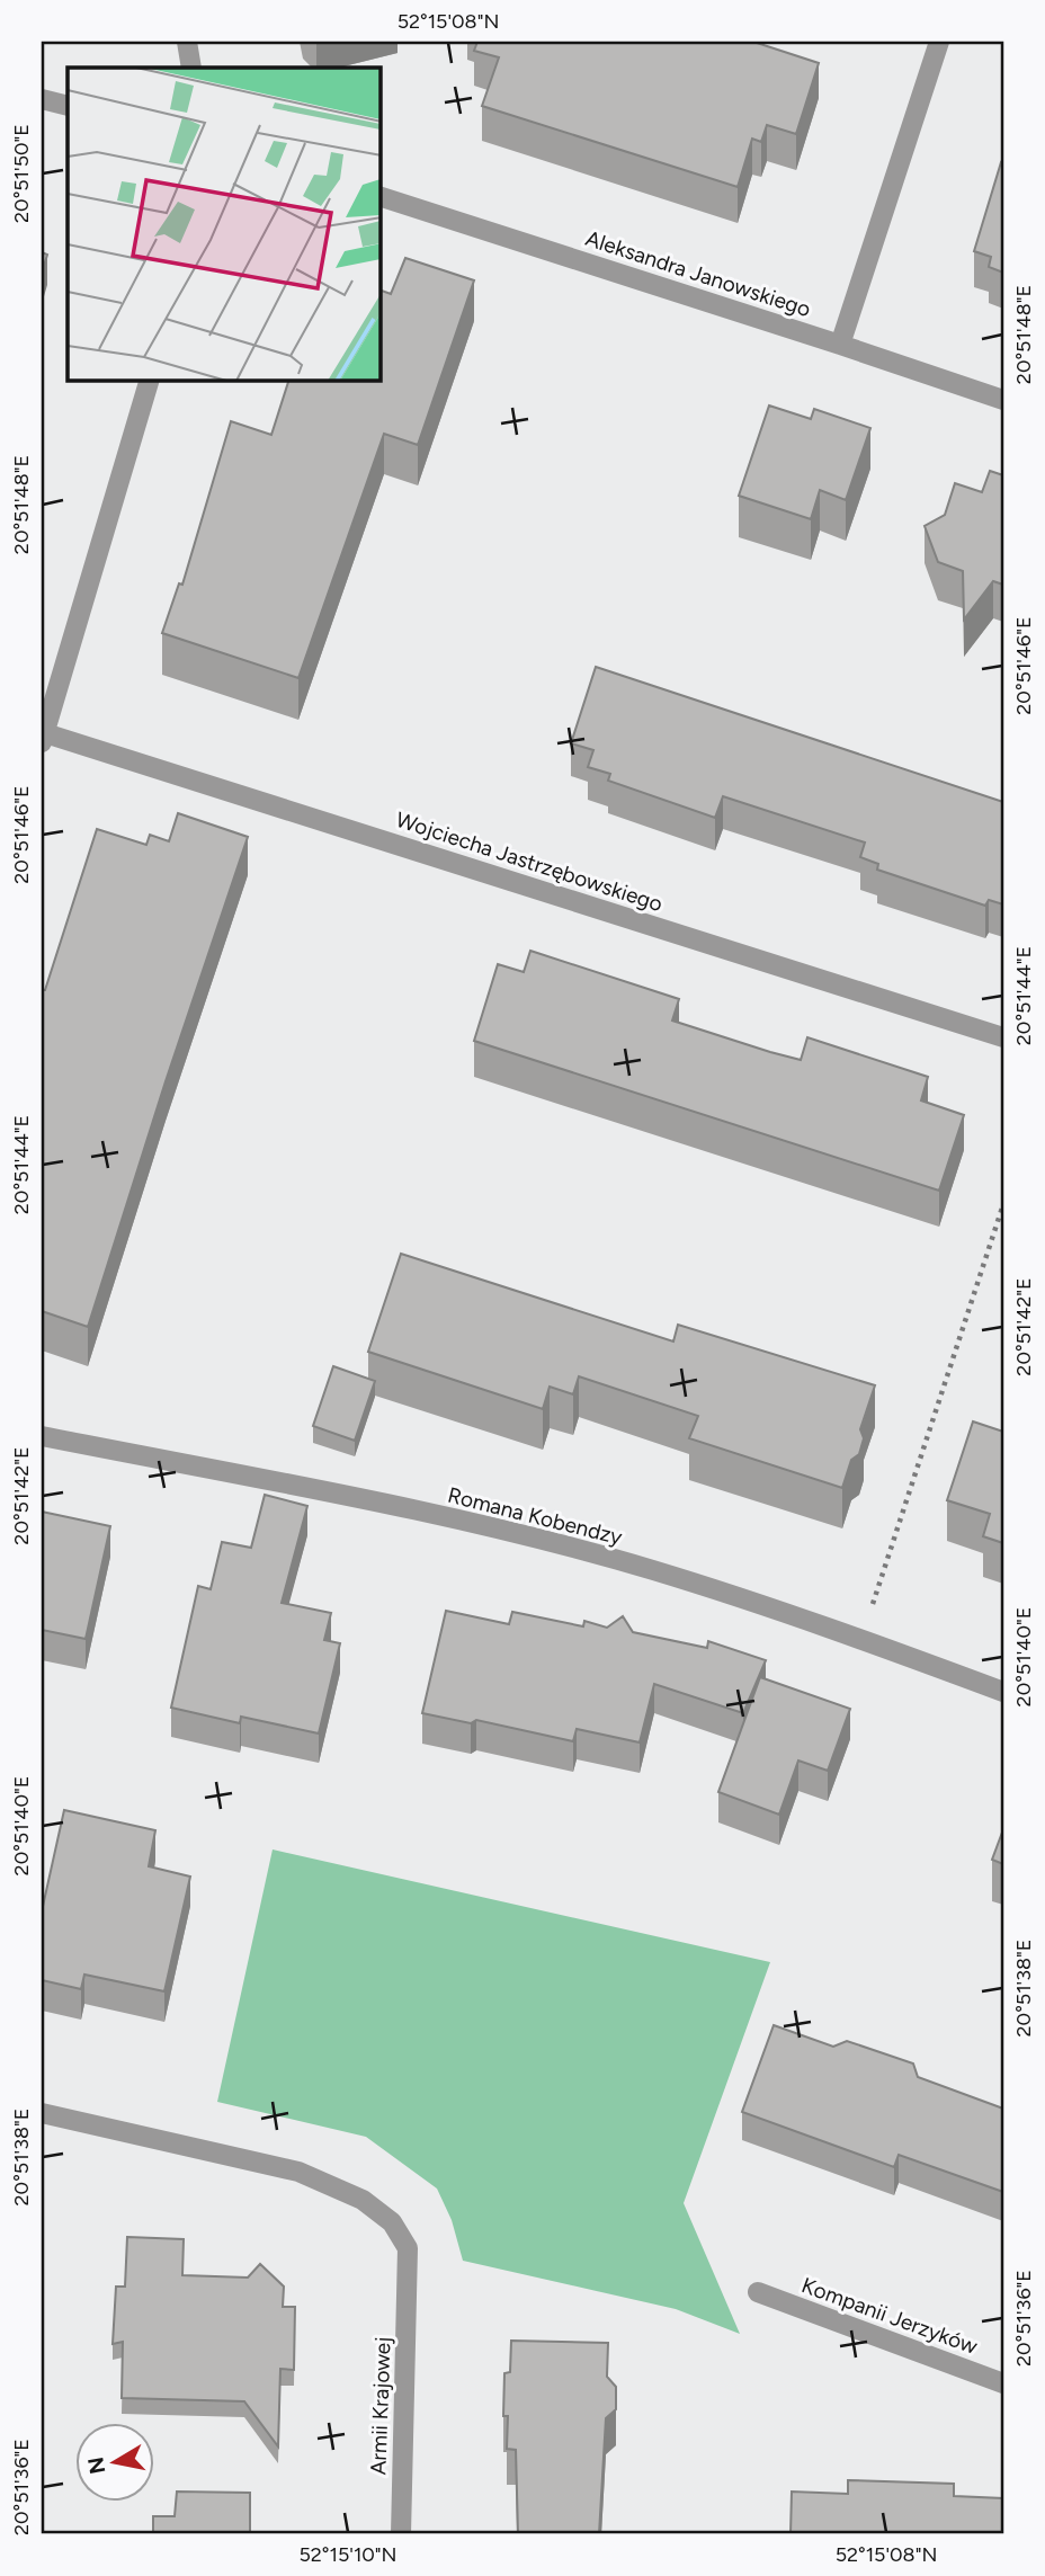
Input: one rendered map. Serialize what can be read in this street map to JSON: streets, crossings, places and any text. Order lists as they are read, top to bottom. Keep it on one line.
{"streets":{"street":["Aleksandra Janowskiego","Wojciecha Jastrzębowskiego","Romana Kobendzy","Kompanii Jerzyków","Armii Krajowej"]},"north":"left","coordinates":["52°15'08\"N","20°51'50\"E","20°51'48\"E","20°51'46\"E","20°51'44\"E","20°51'42\"E","20°51'40\"E","20°51'38\"E","20°51'36\"E","52°15'10\"N"]}
